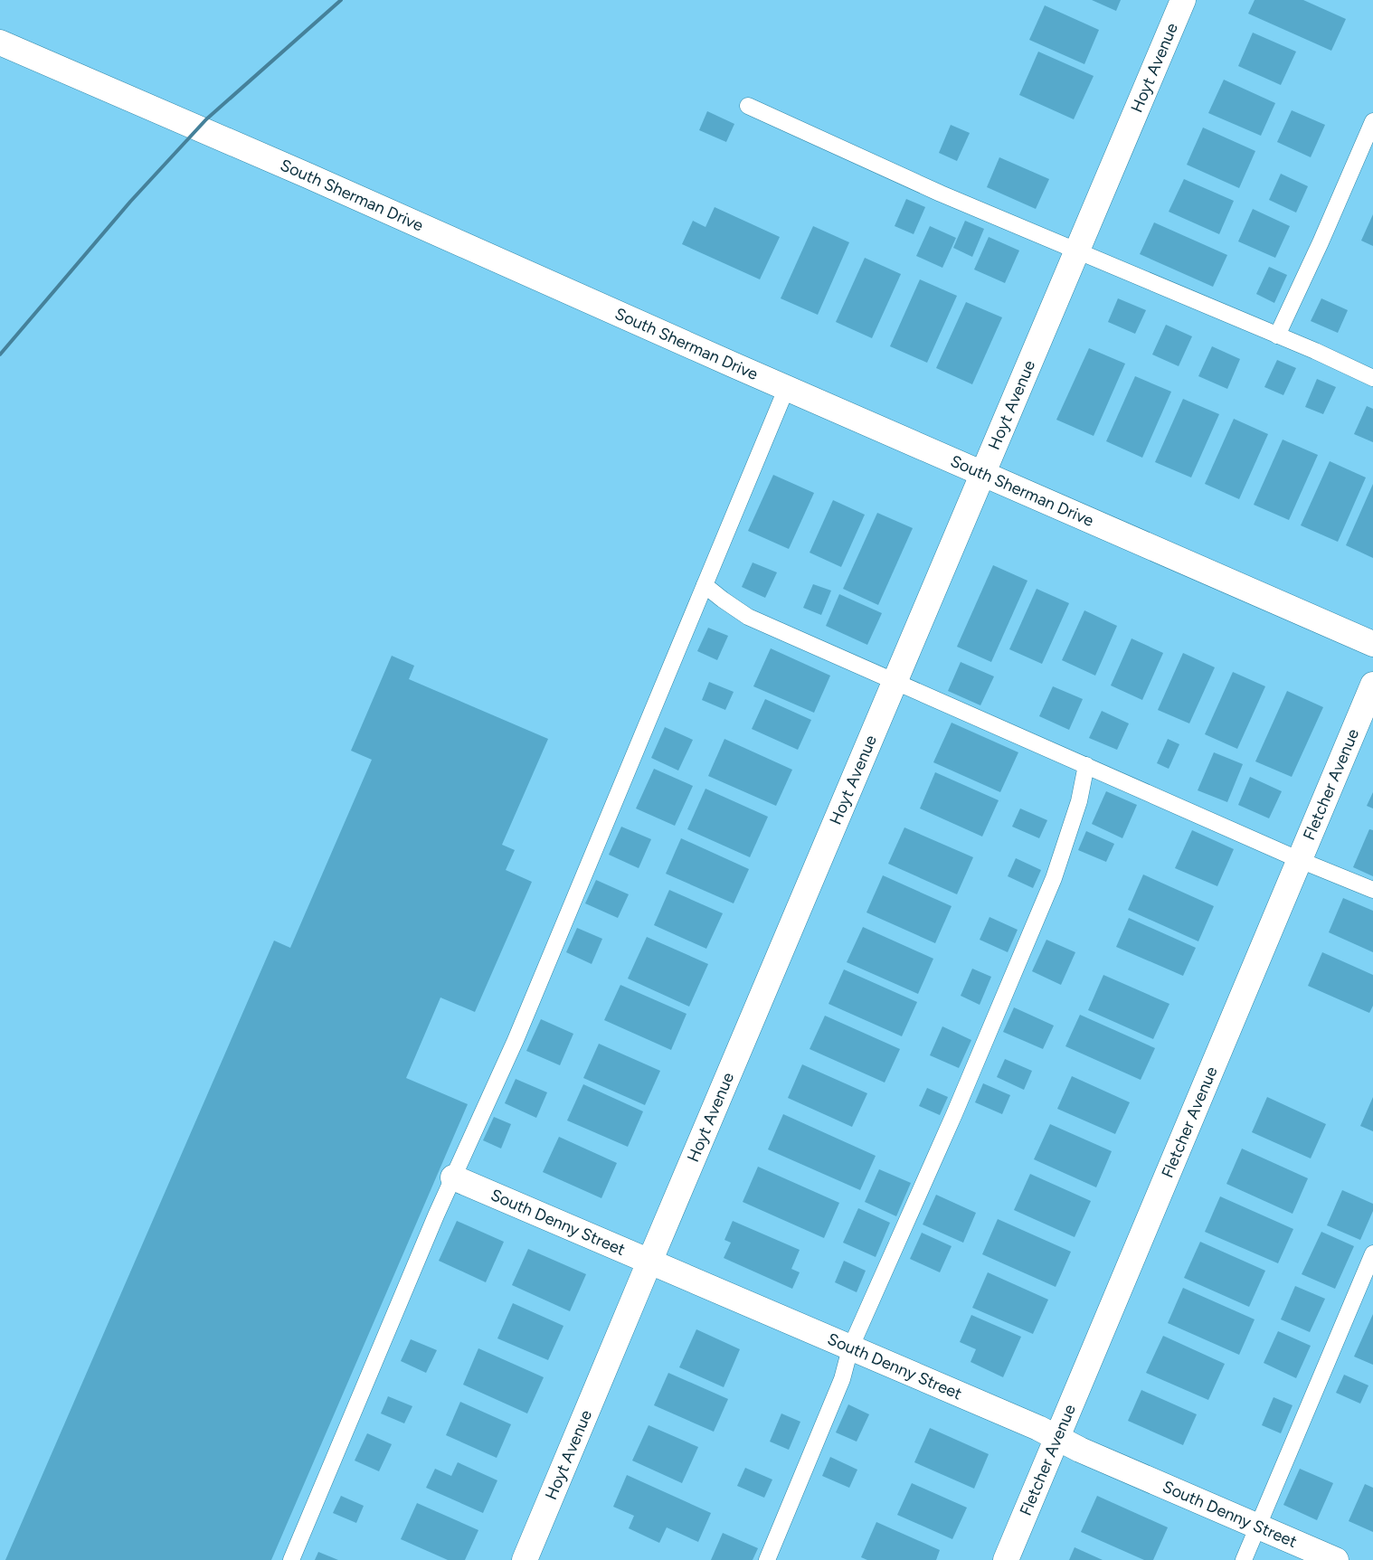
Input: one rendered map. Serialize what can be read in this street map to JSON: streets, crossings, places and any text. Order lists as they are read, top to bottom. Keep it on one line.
{"streets":{"street":["Hoyt Avenue","South Sherman Drive","Fletcher Avenue","South Denny Street"]},"crossings":[["Hoyt Avenue","South Sherman Drive"],["Hoyt Avenue","South Denny Street"],["Fletcher Avenue","South Denny Street"]]}
